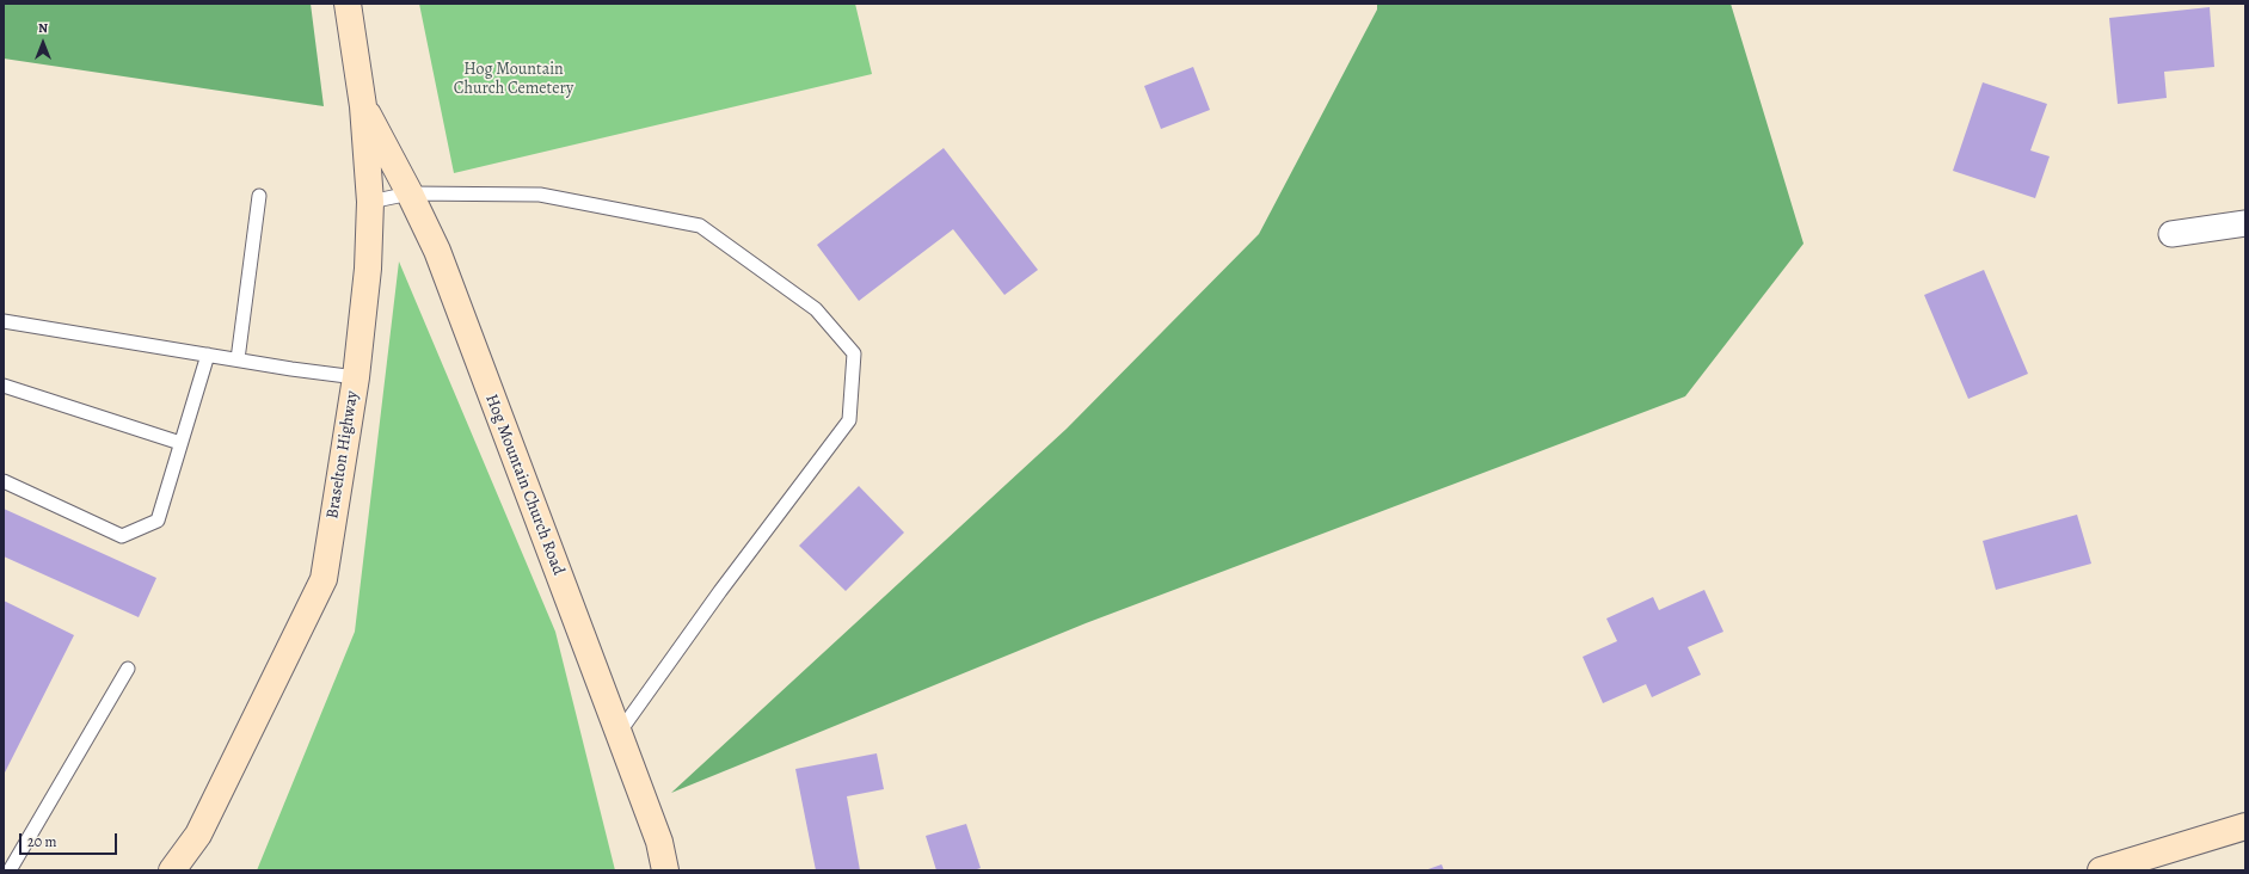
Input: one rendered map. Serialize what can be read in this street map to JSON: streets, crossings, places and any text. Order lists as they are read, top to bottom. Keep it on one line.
{"streets":{"street":["Braselton Highway","Hog Mountain Church Road"]},"crossings":[["Braselton Highway","Hog Mountain Church Road"]],"parks":["Hog Mountain Church Cemetery"],"scale_bar":"20 m","north":"top"}
